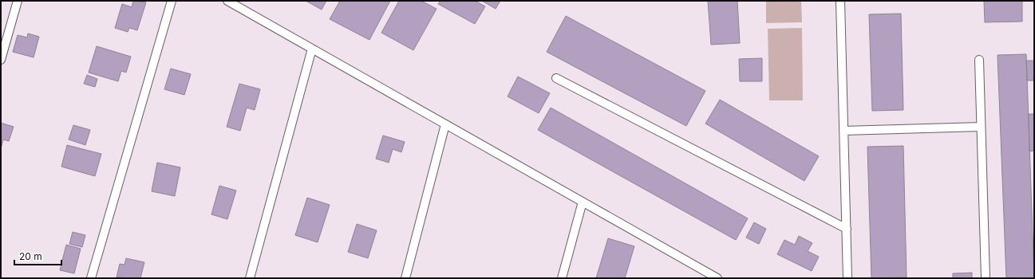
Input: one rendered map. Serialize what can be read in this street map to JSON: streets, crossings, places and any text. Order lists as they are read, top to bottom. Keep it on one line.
{"scale_bar":"20 m"}
